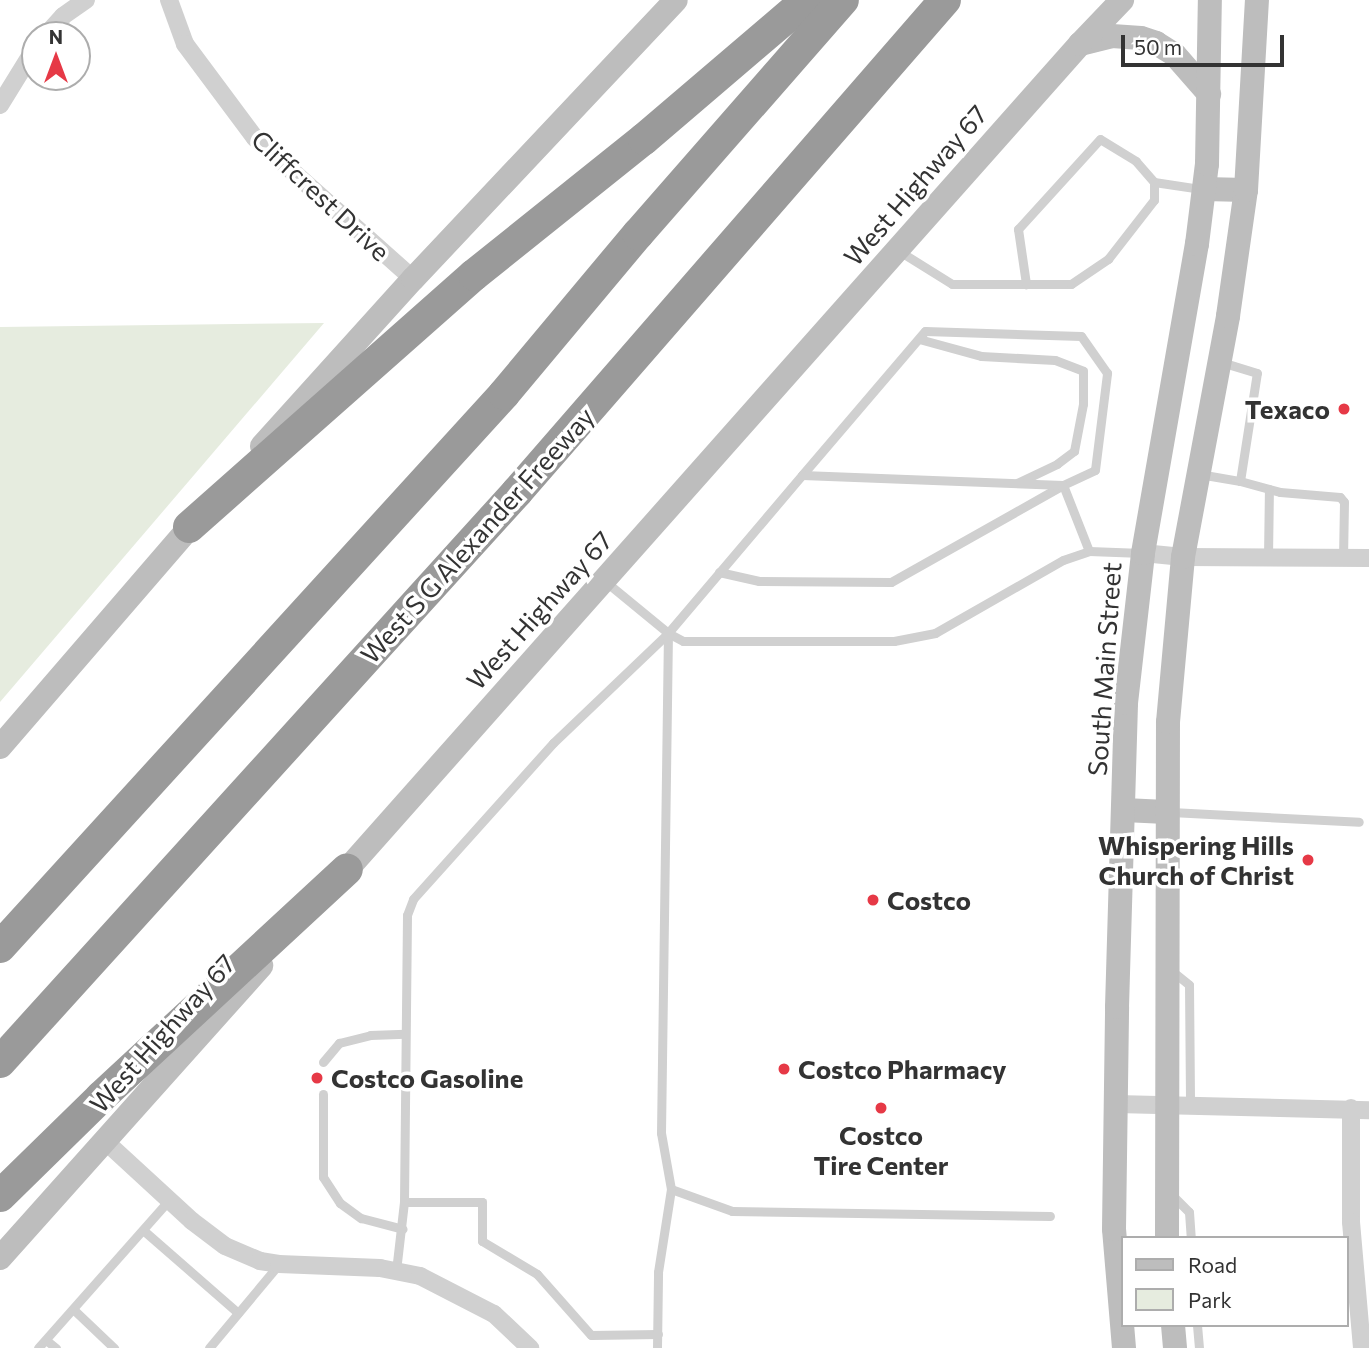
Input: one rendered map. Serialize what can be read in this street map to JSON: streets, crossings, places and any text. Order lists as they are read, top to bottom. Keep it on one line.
{"streets":{"highway":["West S G Alexander Freeway"],"main road":["West Highway 67","South Main Street"],"street":["Cliffcrest Drive"]},"places":["Texaco","Whispering Hills Church of Christ","Costco","Costco Pharmacy","Costco Gasoline","Costco Tire Center"],"legend":["Road","Park"],"scale_bar":"50 m","north":"top"}
